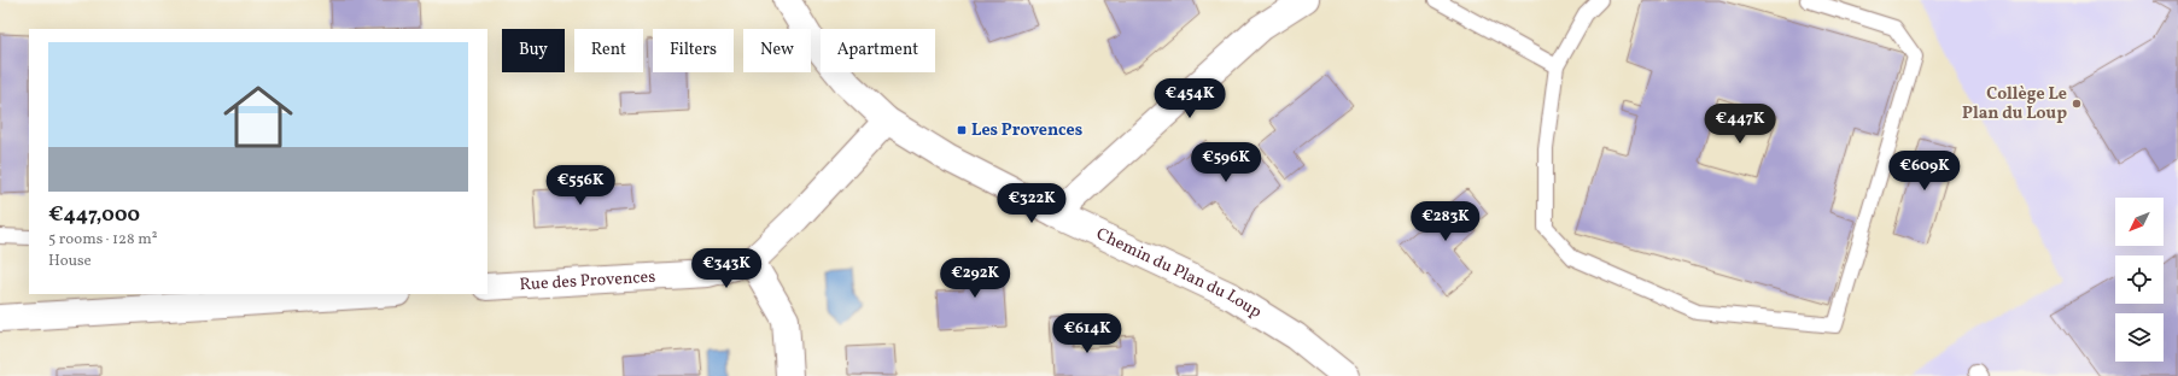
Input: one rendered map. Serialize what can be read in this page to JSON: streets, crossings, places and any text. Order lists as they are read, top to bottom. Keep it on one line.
{"streets":{"street":["Chemin du Plan du Loup","Rue des Provences"]},"places":{"other":["Collège Le Plan du Loup"],"transit":["Les Provences"]},"north":"bottom left","page":{"chip":["Buy","Rent","Filters","New","Apartment"],"list":[{"name":"€447,000","note":"5 rooms · 128 m² · House"}],"price":["€454K","€447K","€596K","€609K","€556K","€322K","€283K","€343K","€292K","€614K"]}}
